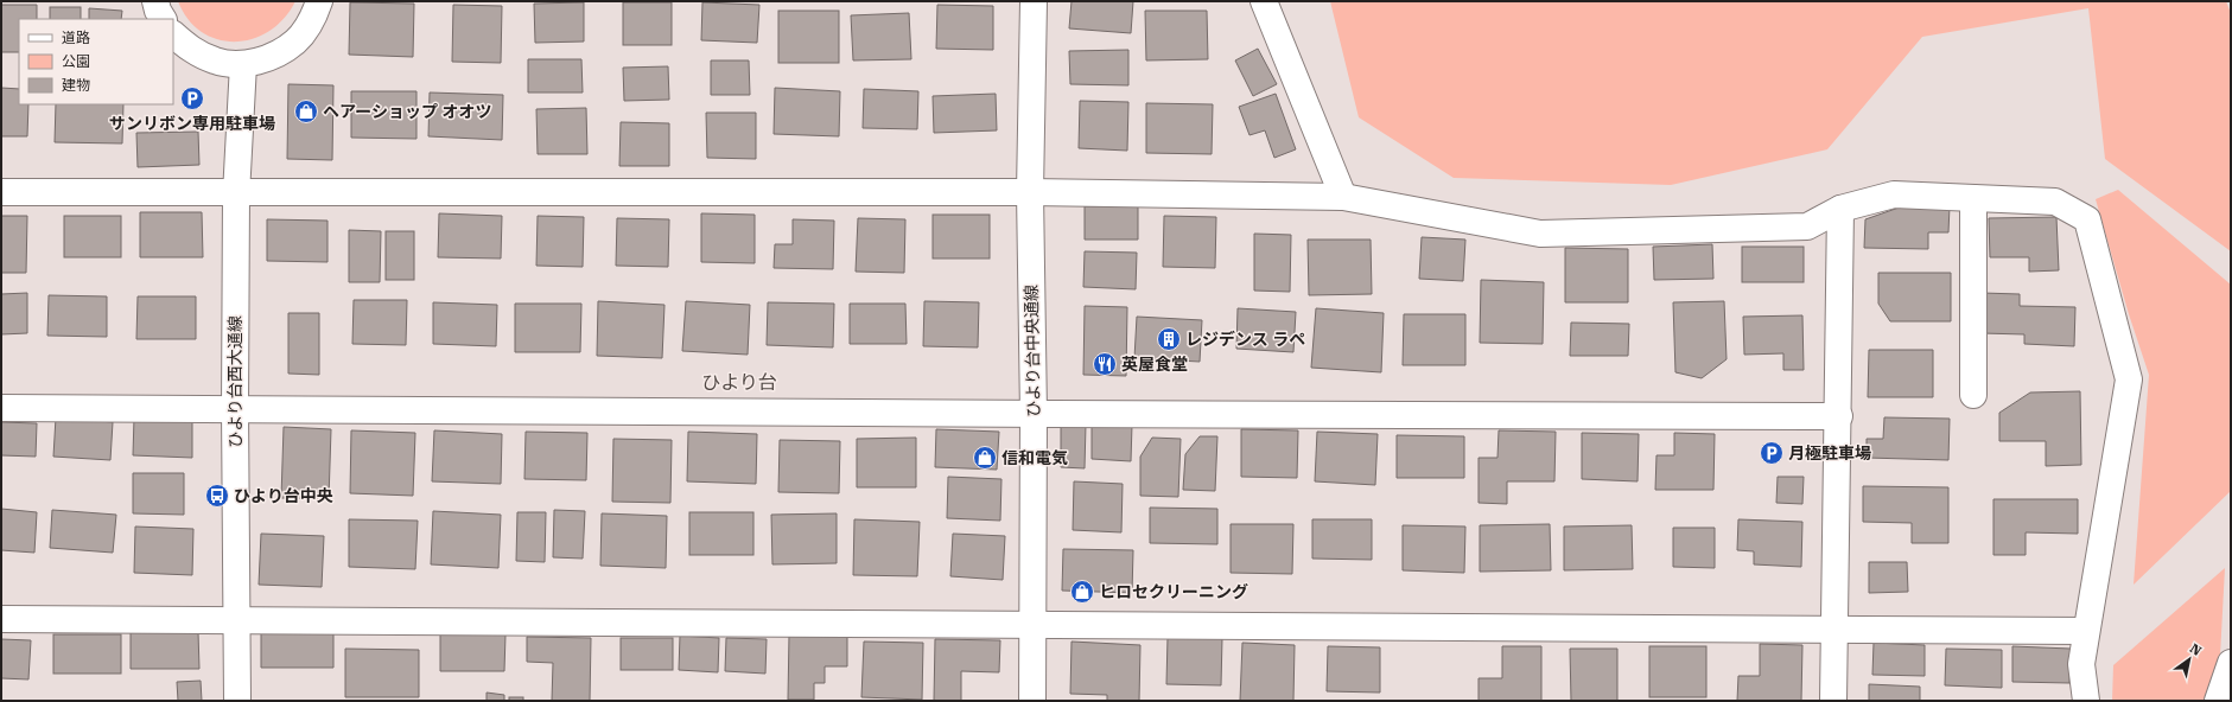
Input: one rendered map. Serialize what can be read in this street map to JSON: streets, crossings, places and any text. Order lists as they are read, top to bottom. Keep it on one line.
{"streets":{"street":["ひより台中央通線","ひより台西大通線"]},"districts":["ひより台"],"places":{"parking":["サンリボン専用駐車場","月極駐車場"],"shop":["ヘアーショップ オオツ","信和電気","ヒロセクリーニング"],"building":["レジデンス ラペ"],"restaurant":["英屋食堂"],"bus stop":["ひより台中央"]},"legend":["道路","公園","建物"],"north":"top right"}
